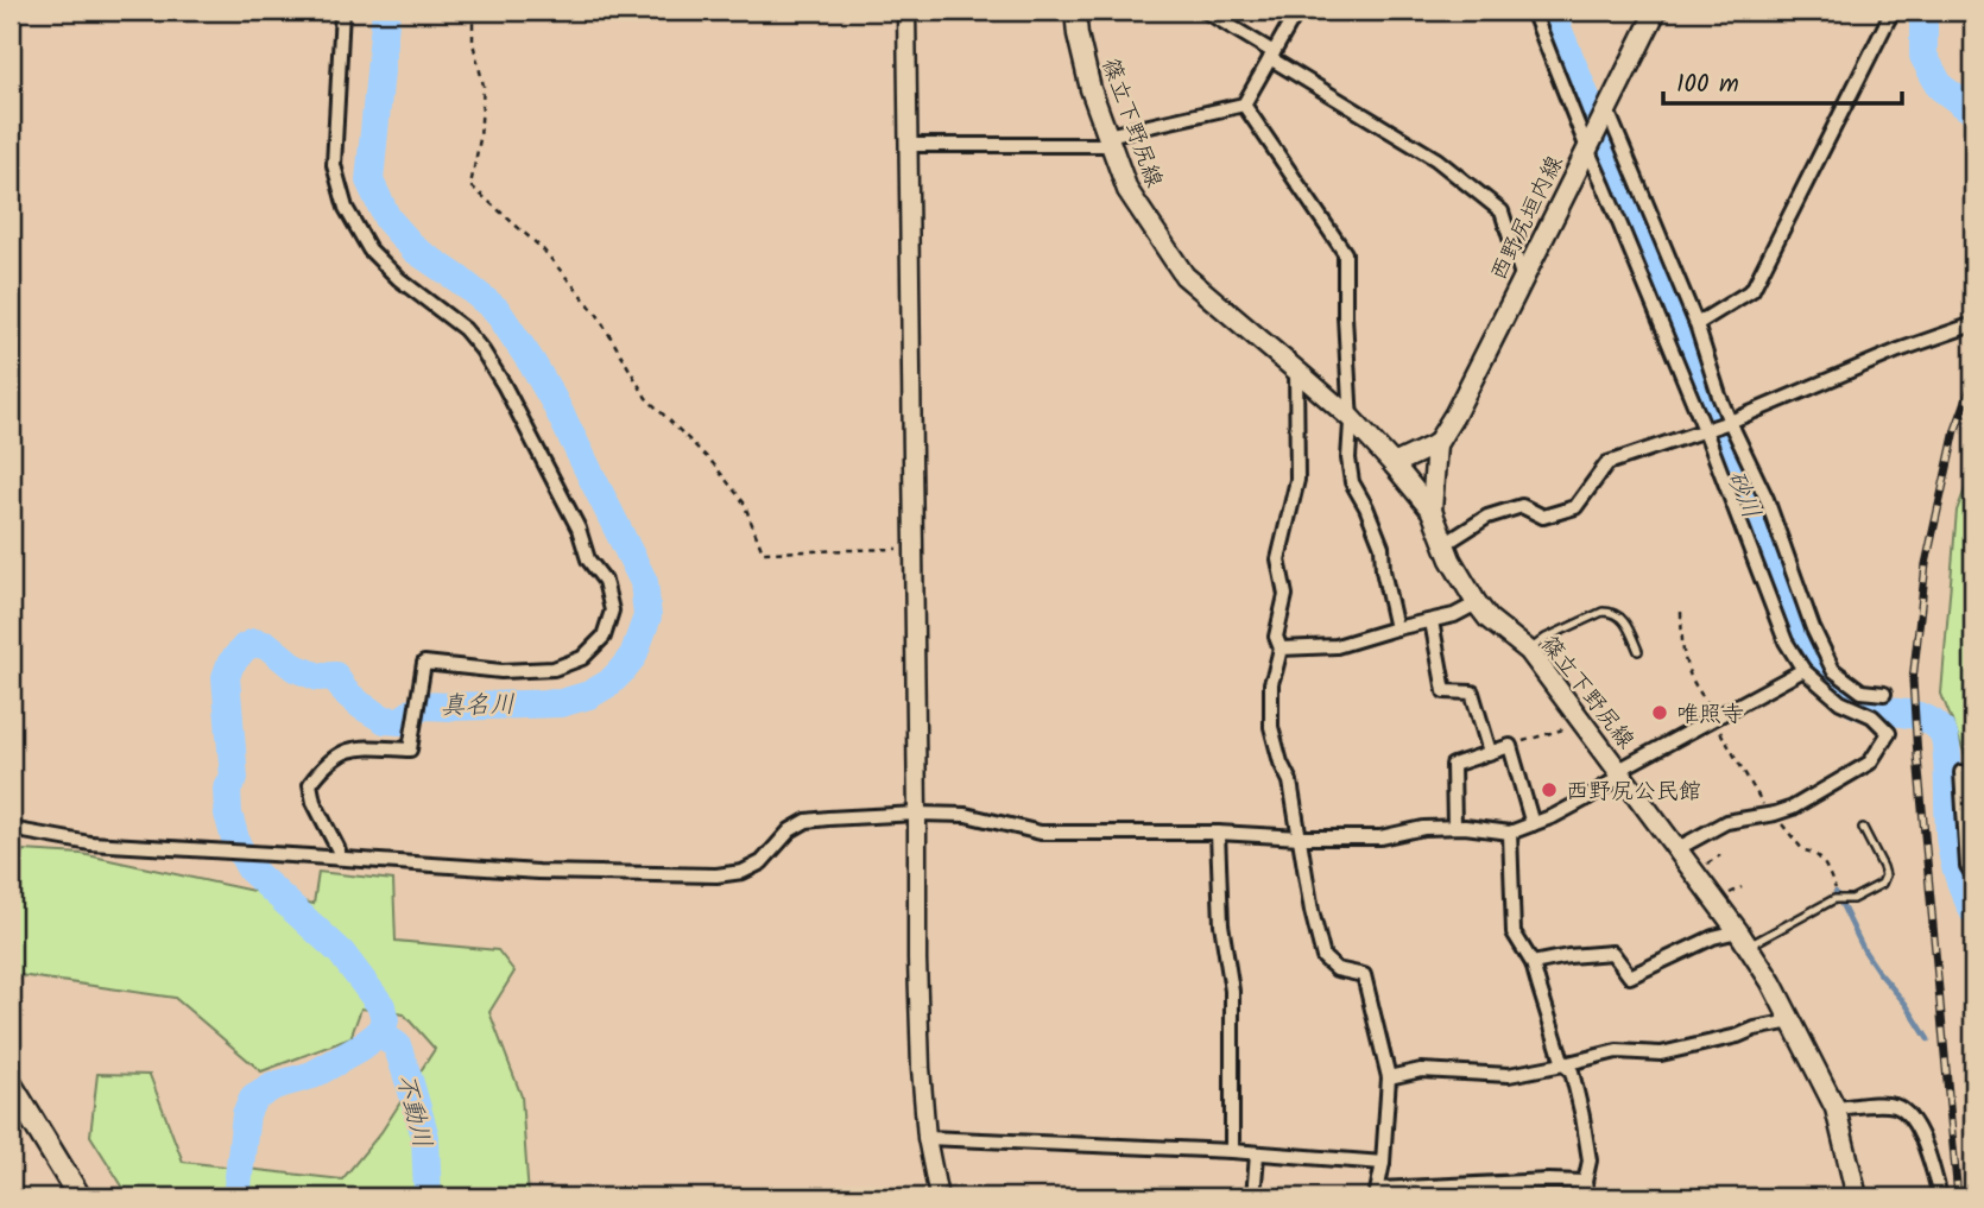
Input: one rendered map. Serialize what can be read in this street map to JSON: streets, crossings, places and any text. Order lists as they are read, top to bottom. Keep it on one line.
{"streets":{"main road":["篠立下野尻線","西野尻垣内線"]},"crossings":[["篠立下野尻線","西野尻垣内線"]],"water":["砂川","真名川","不動川"],"places":["唯照寺","西野尻公民館"],"scale_bar":"100 m"}
